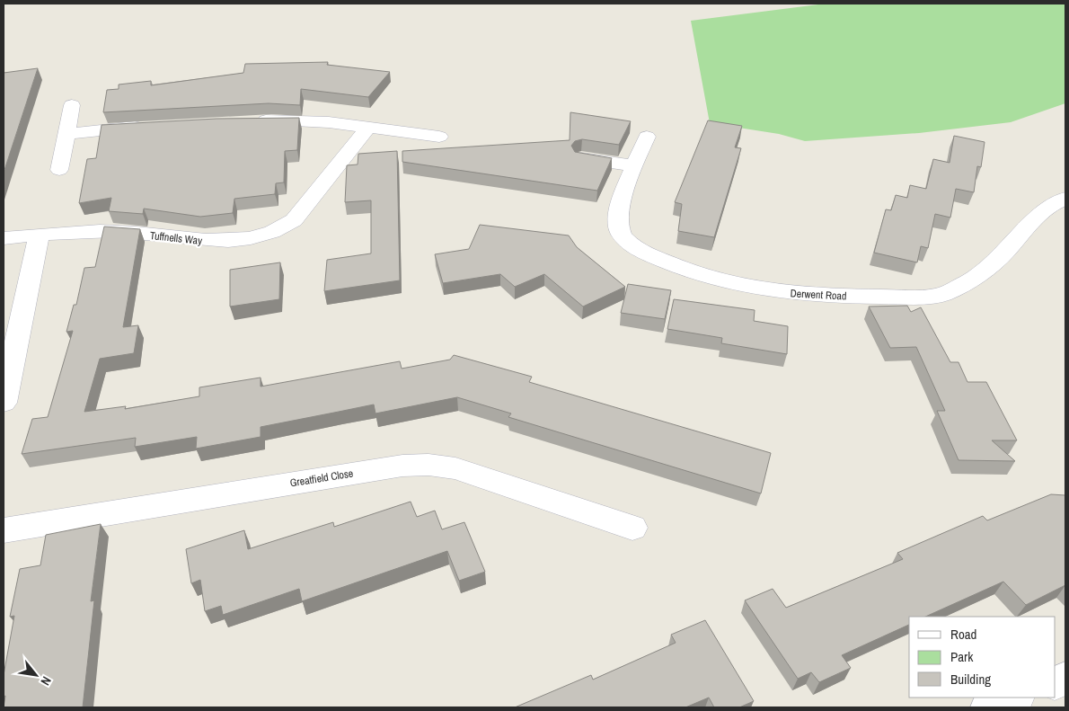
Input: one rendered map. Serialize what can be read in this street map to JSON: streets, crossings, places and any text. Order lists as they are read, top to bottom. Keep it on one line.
{"streets":{"street":["Tuffnells Way","Derwent Road","Greatfield Close"]},"legend":["Road","Park","Building"],"north":"bottom right"}
